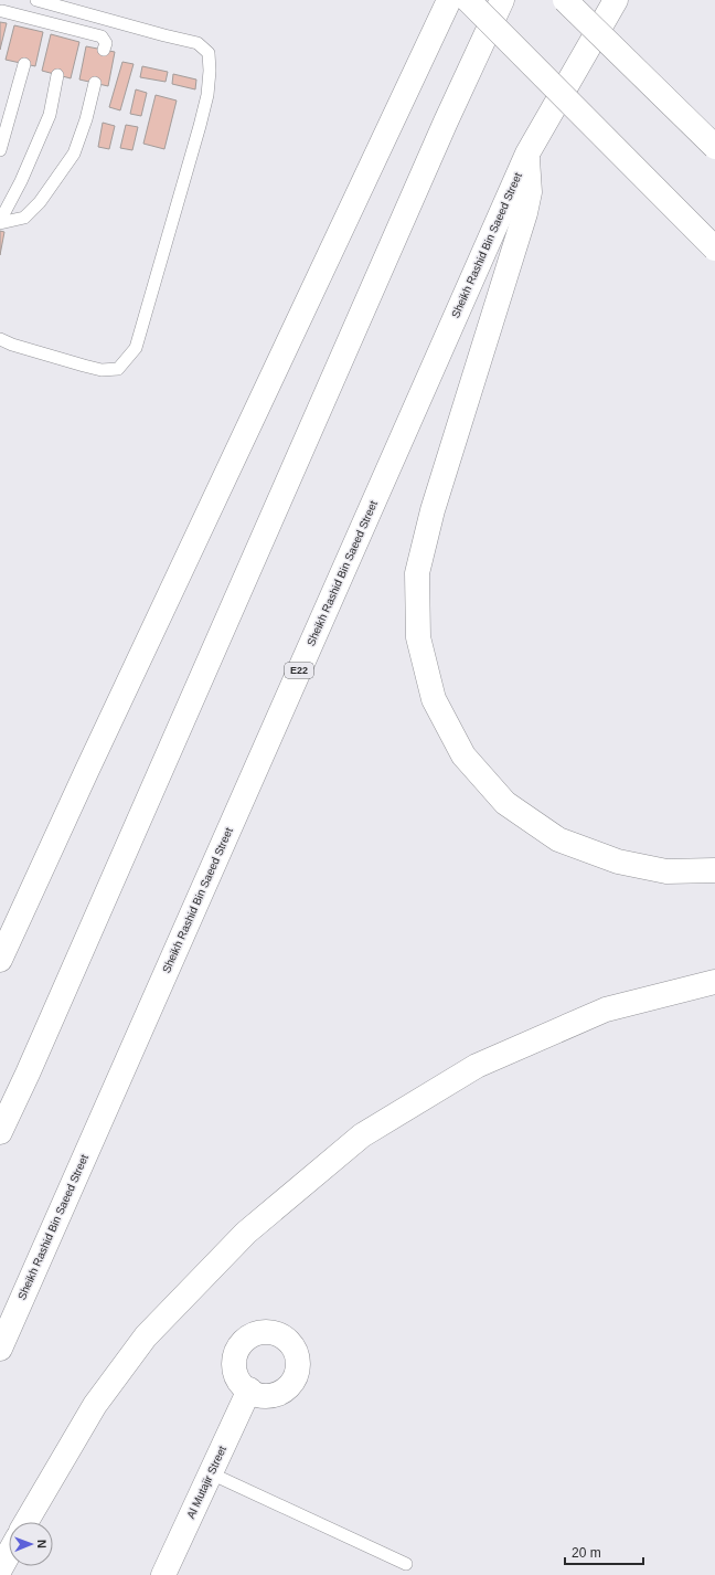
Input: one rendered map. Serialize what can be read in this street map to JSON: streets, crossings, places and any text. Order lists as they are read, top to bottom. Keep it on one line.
{"streets":{"main road":["Sheikh Rashid Bin Saeed Street","E22","Al Mutajir Street"]},"scale_bar":"20 m","north":"right"}
